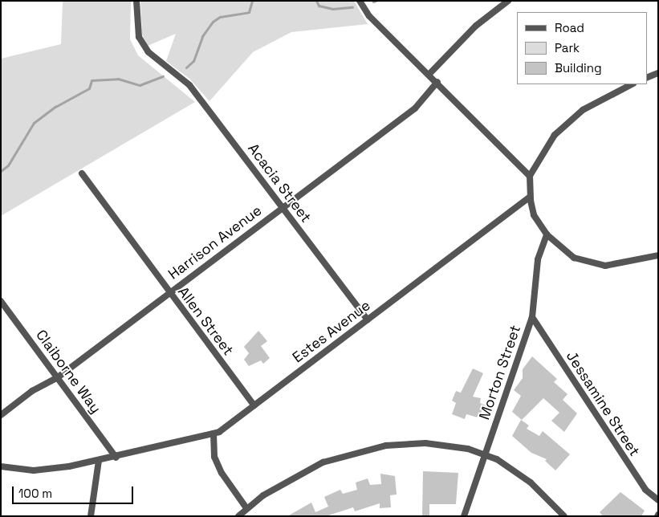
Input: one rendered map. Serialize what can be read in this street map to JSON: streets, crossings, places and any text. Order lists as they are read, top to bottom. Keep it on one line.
{"streets":{"street":["Acacia Street","Harrison Avenue","Allen Street","Estes Avenue","Claiborne Way","Morton Street","Jessamine Street"]},"crossings":[["Acacia Street","Harrison Avenue"],["Acacia Street","Estes Avenue"],["Harrison Avenue","Allen Street"],["Harrison Avenue","Claiborne Way"],["Allen Street","Estes Avenue"],["Morton Street","Jessamine Street"]],"legend":["Road","Park","Building"],"scale_bar":"100 m"}
